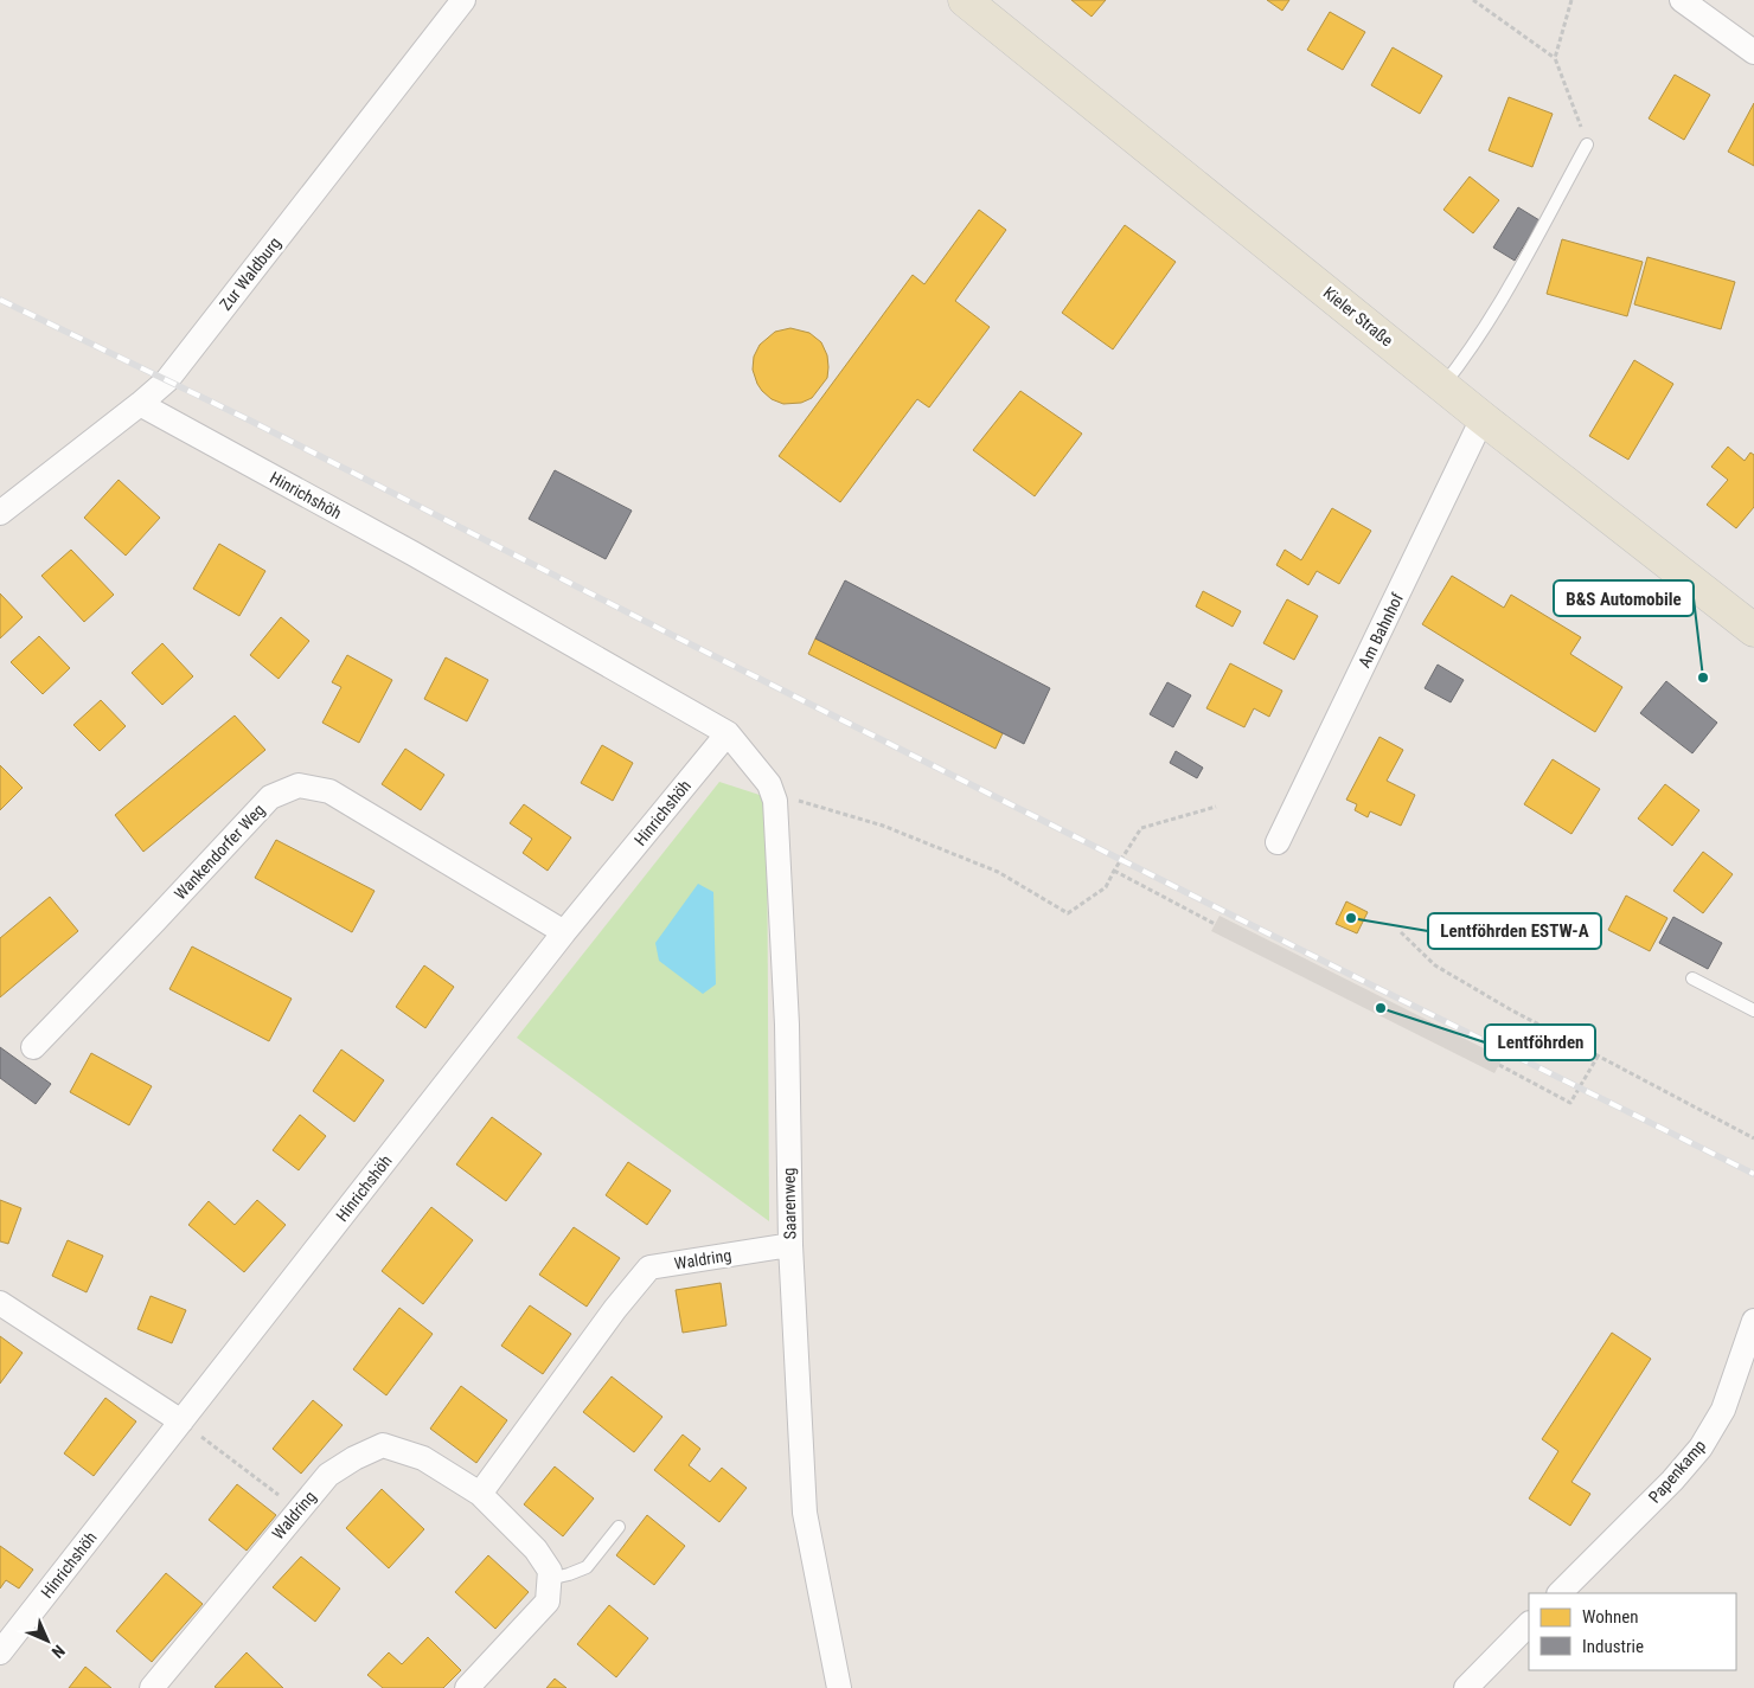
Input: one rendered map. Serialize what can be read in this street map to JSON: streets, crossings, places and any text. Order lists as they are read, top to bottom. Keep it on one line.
{"streets":{"main road":["Kieler Straße"],"street":["Zur Waldburg","Hinrichshöh","Am Bahnhof","Wankendorfer Weg","Saarenweg","Waldring","Papenkamp"]},"crossings":[["Zur Waldburg","Hinrichshöh"],["Kieler Straße","Am Bahnhof"],["Hinrichshöh","Wankendorfer Weg"],["Hinrichshöh","Saarenweg"],["Saarenweg","Waldring"]],"places":["B&S Automobile","Lentföhrden ESTW-A","Lentföhrden"],"legend":["Wohnen","Industrie"],"north":"bottom right"}
